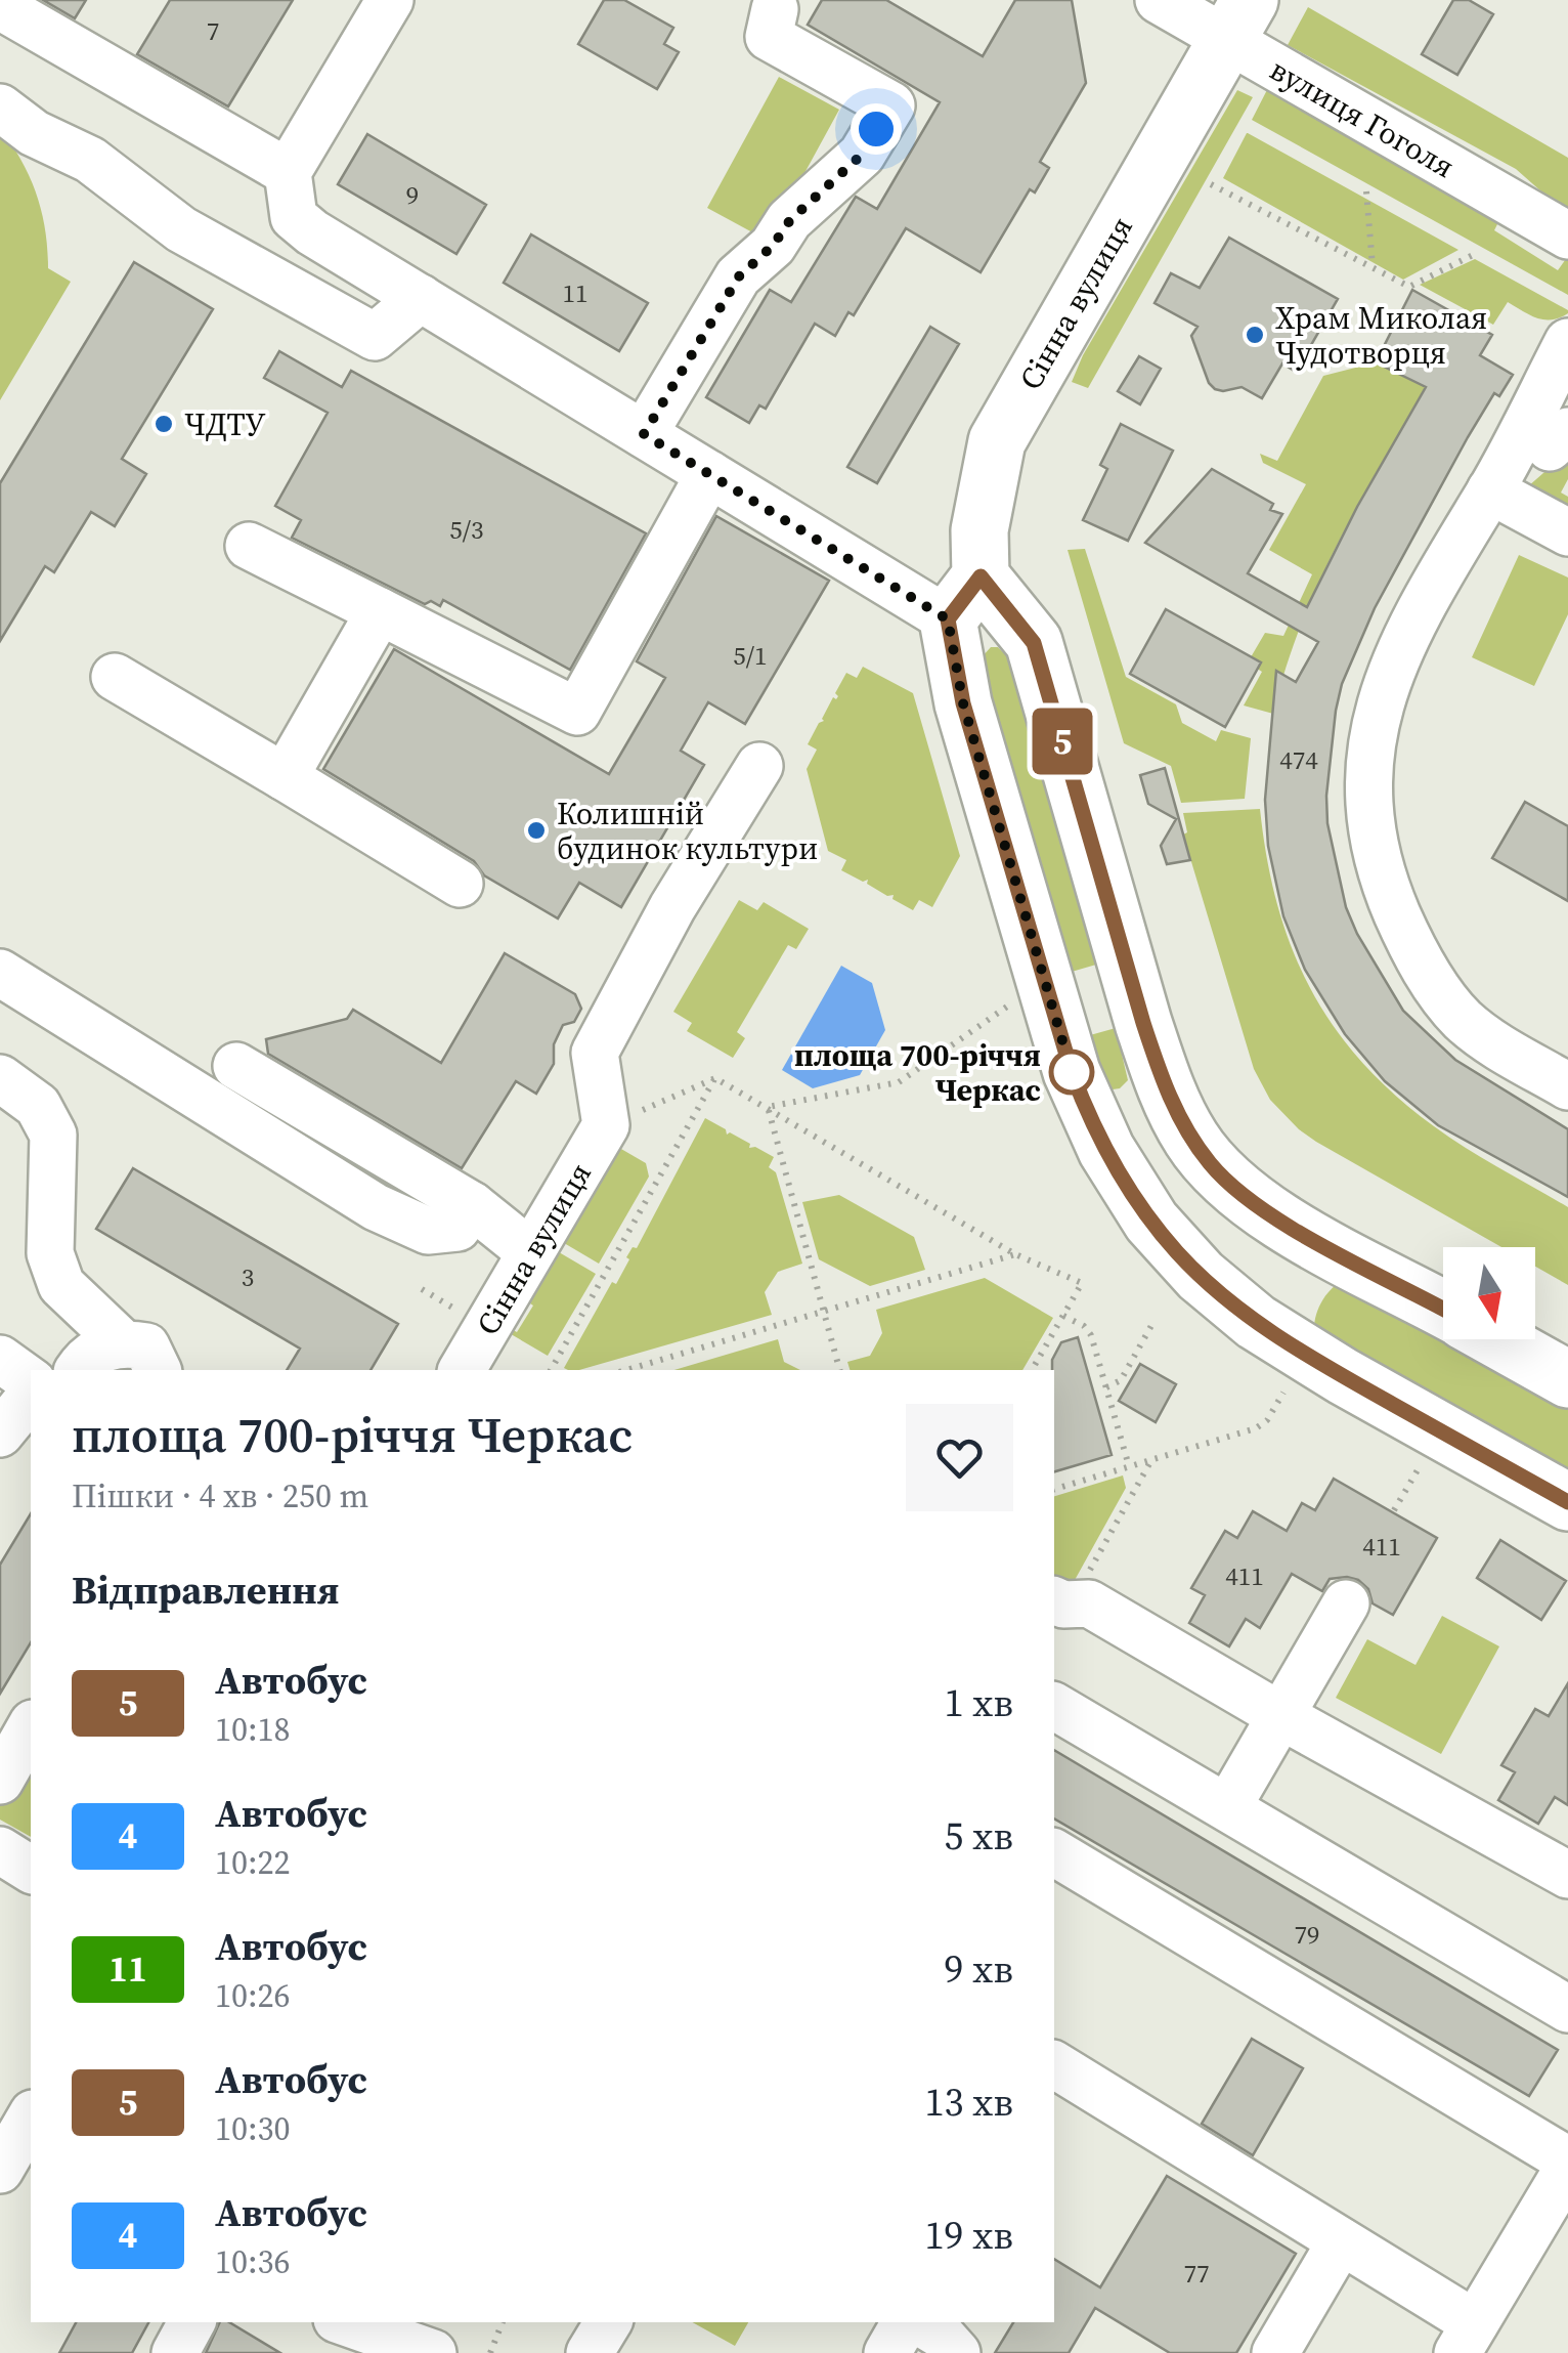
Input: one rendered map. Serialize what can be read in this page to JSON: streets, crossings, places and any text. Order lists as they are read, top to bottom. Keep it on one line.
{"streets":{"main road":["Сінна вулиця"],"street":["вулиця Гоголя"]},"crossings":[["вулиця Гоголя","Сінна вулиця"]],"places":["Храм Миколая Чудотворця","ЧДТУ","Колишній будинок культури","площа 700-річчя Черкас"],"lines":["bus line 5"],"house_numbers":["7","9","11","5/3","5/1","474","3","411","411","79","77"],"north":"bottom","page":{"on_map":"5","heading":[["площа 700-річчя Черкас","Пішки · 4 хв · 250 m"],"Відправлення"],"list":[{"mark":"5","name":"Автобус","note":"10:18","value":"1 хв"},{"mark":"4","name":"Автобус","note":"10:22","value":"5 хв"},{"mark":"11","name":"Автобус","note":"10:26","value":"9 хв"},{"mark":"5","name":"Автобус","note":"10:30","value":"13 хв"},{"mark":"4","name":"Автобус","note":"10:36","value":"19 хв"}]}}
